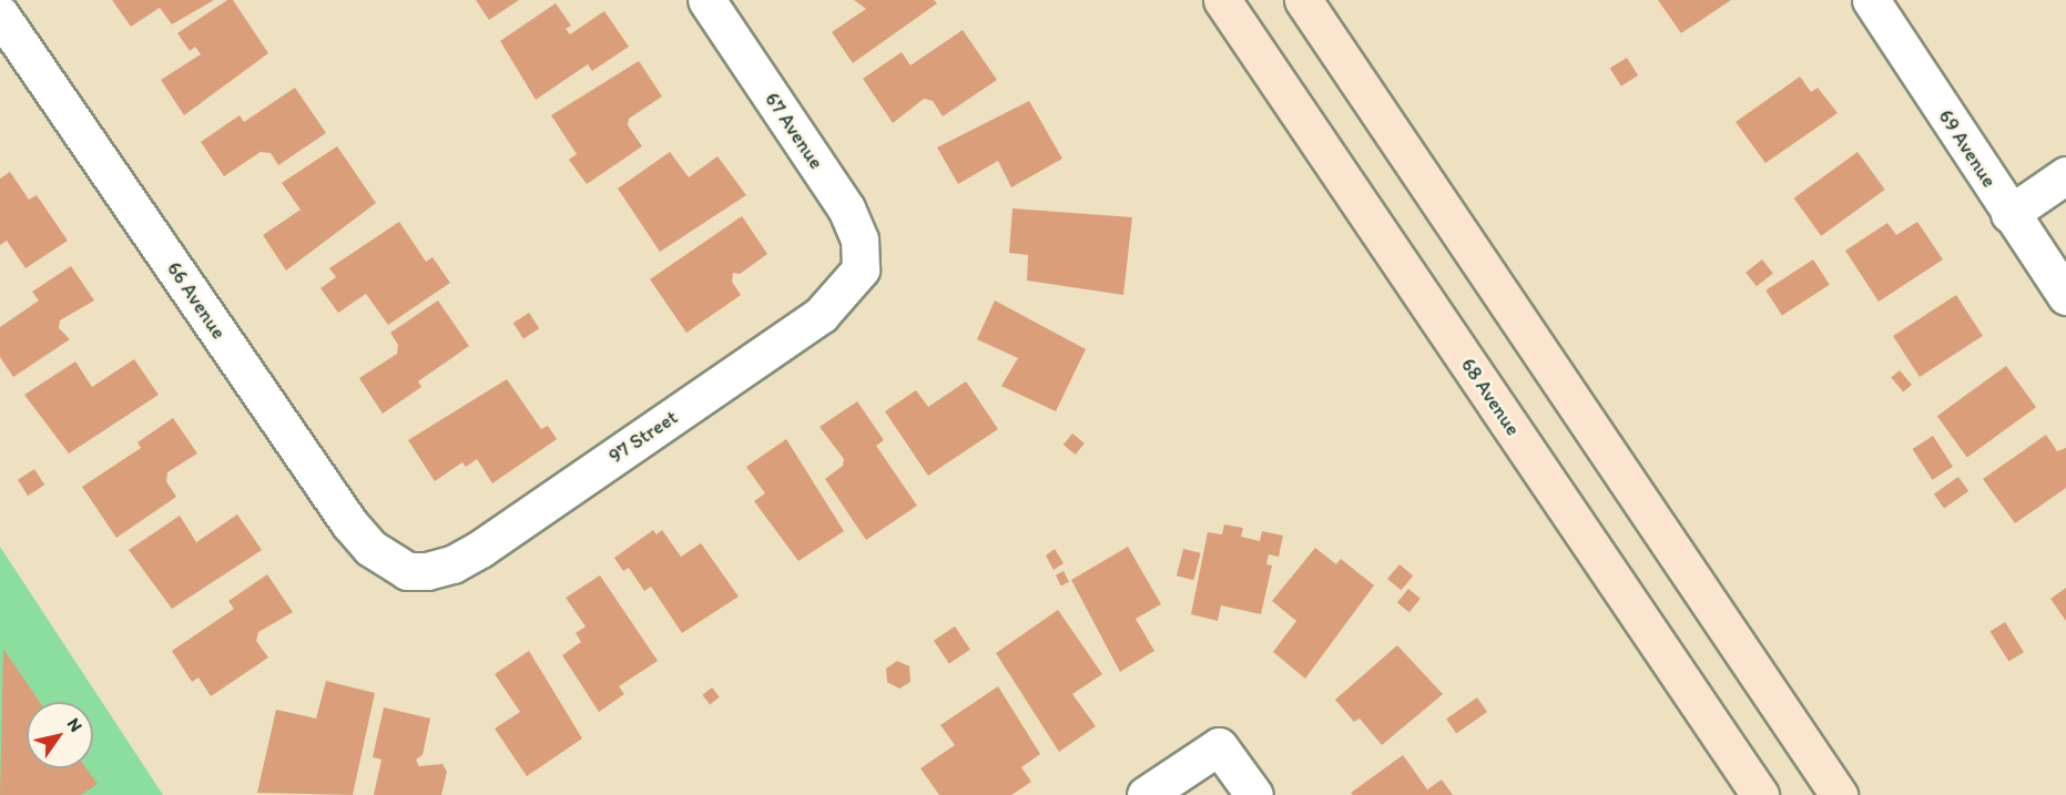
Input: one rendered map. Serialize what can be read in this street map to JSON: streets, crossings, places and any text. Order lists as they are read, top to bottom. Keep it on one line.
{"streets":{"main road":["68 Avenue"],"street":["67 Avenue","69 Avenue","66 Avenue","97 Street"]},"crossings":[["67 Avenue","97 Street"],["66 Avenue","97 Street"]],"north":"top right"}
